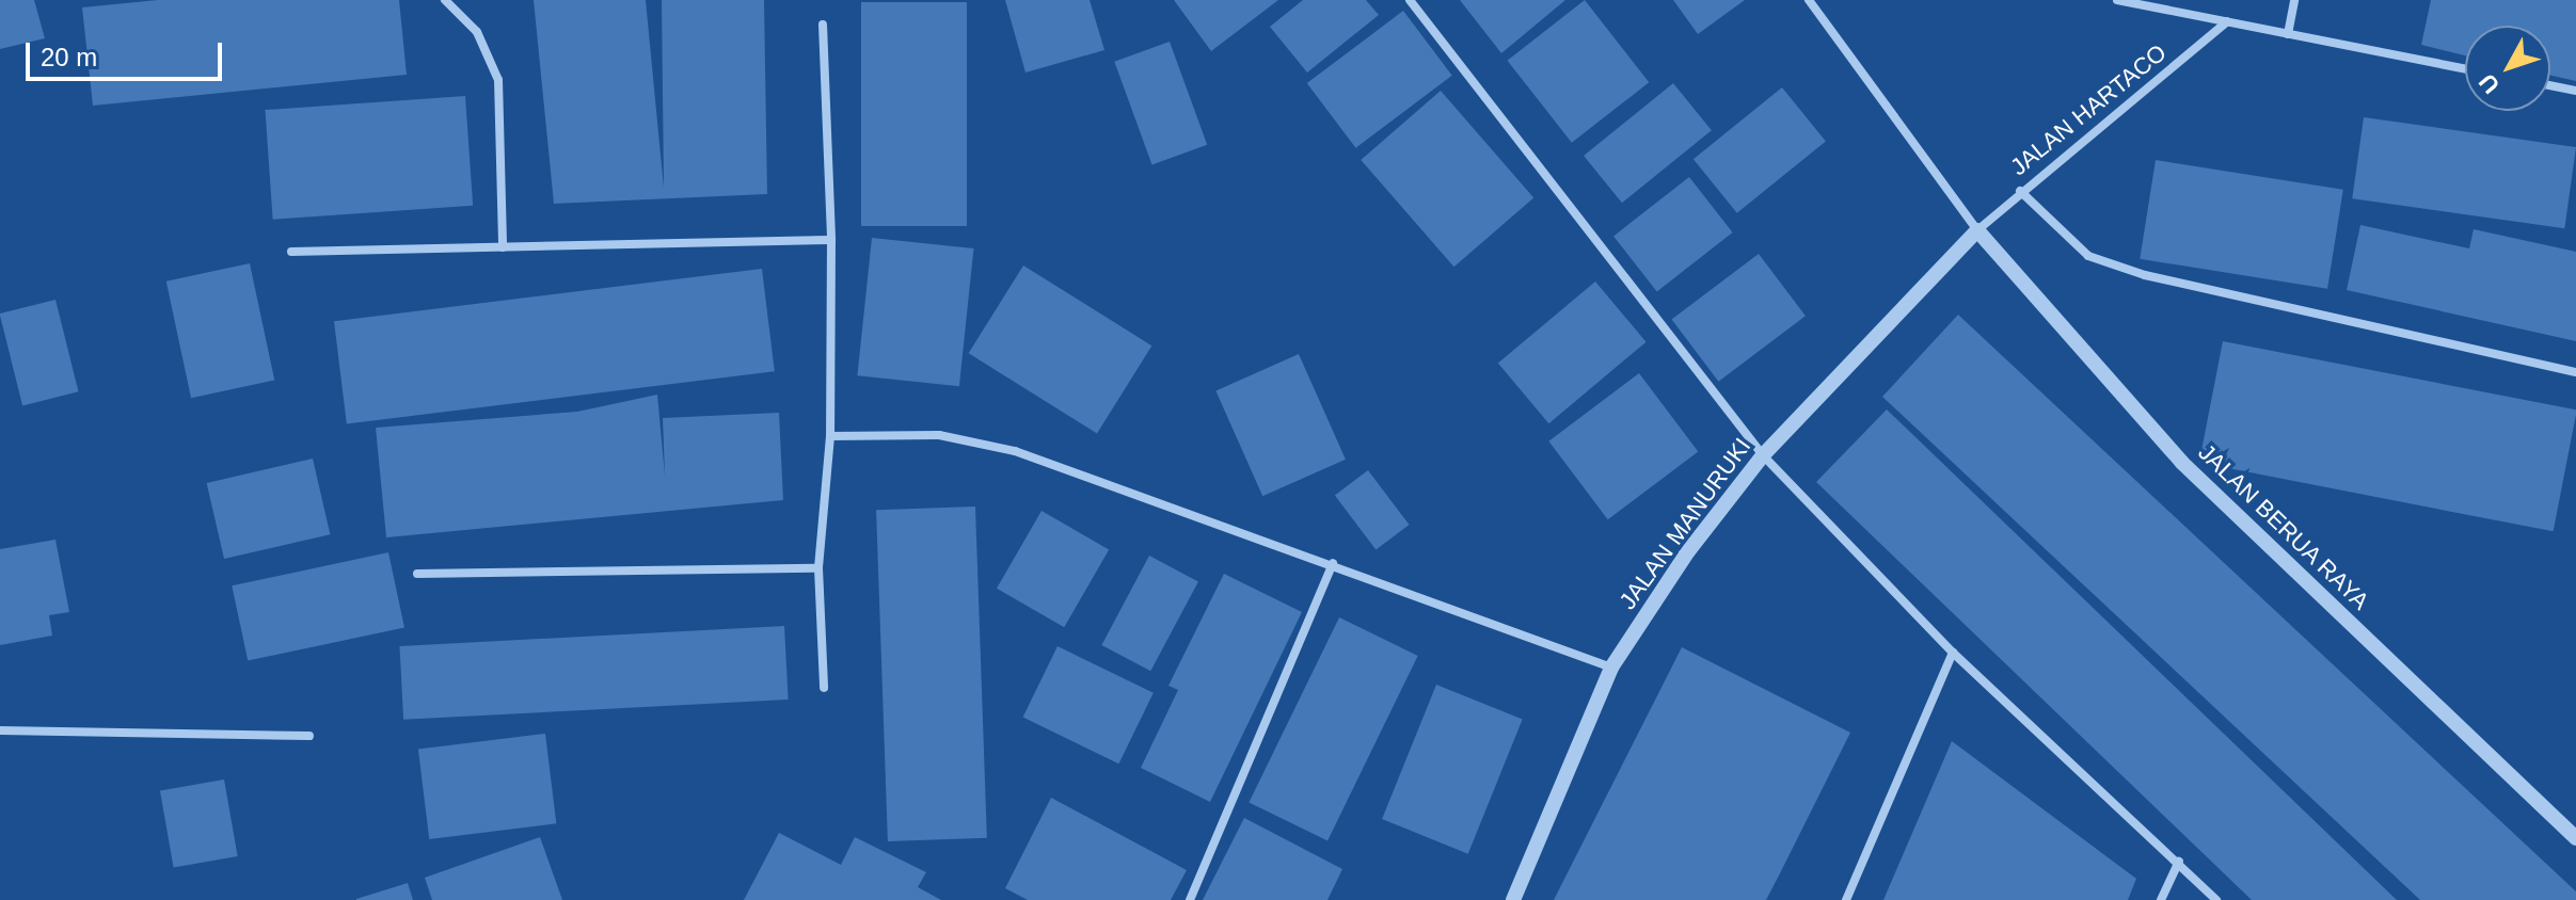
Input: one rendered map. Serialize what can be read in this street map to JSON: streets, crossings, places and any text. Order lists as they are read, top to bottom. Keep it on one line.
{"streets":{"street":["JALAN HARTACO","JALAN MANURUKI","JALAN BERUA RAYA"]},"crossings":[["JALAN HARTACO","JALAN MANURUKI"],["JALAN HARTACO","JALAN BERUA RAYA"],["JALAN MANURUKI","JALAN BERUA RAYA"]],"scale_bar":"20 m","north":"bottom left"}
